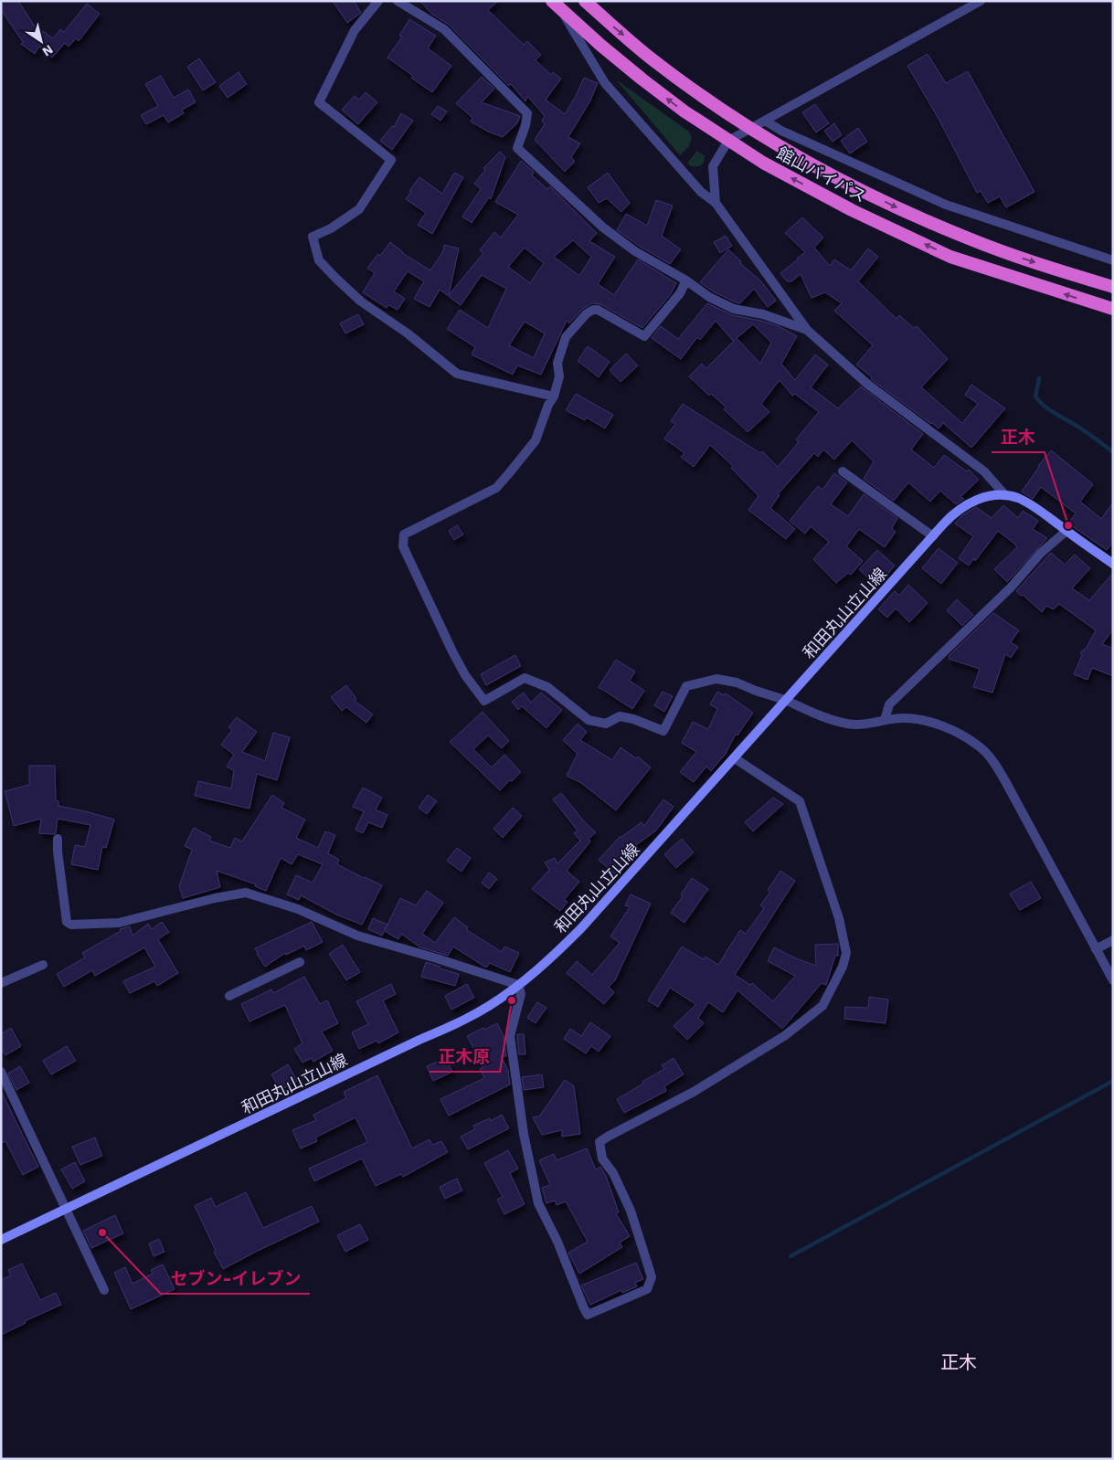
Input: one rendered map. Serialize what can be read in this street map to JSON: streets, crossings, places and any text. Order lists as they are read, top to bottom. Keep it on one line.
{"streets":{"highway":["館山バイパス"],"main road":["和田丸山立山線"]},"districts":["正木"],"places":["正木","正木原","セブン-イレブン"],"north":"bottom right"}
